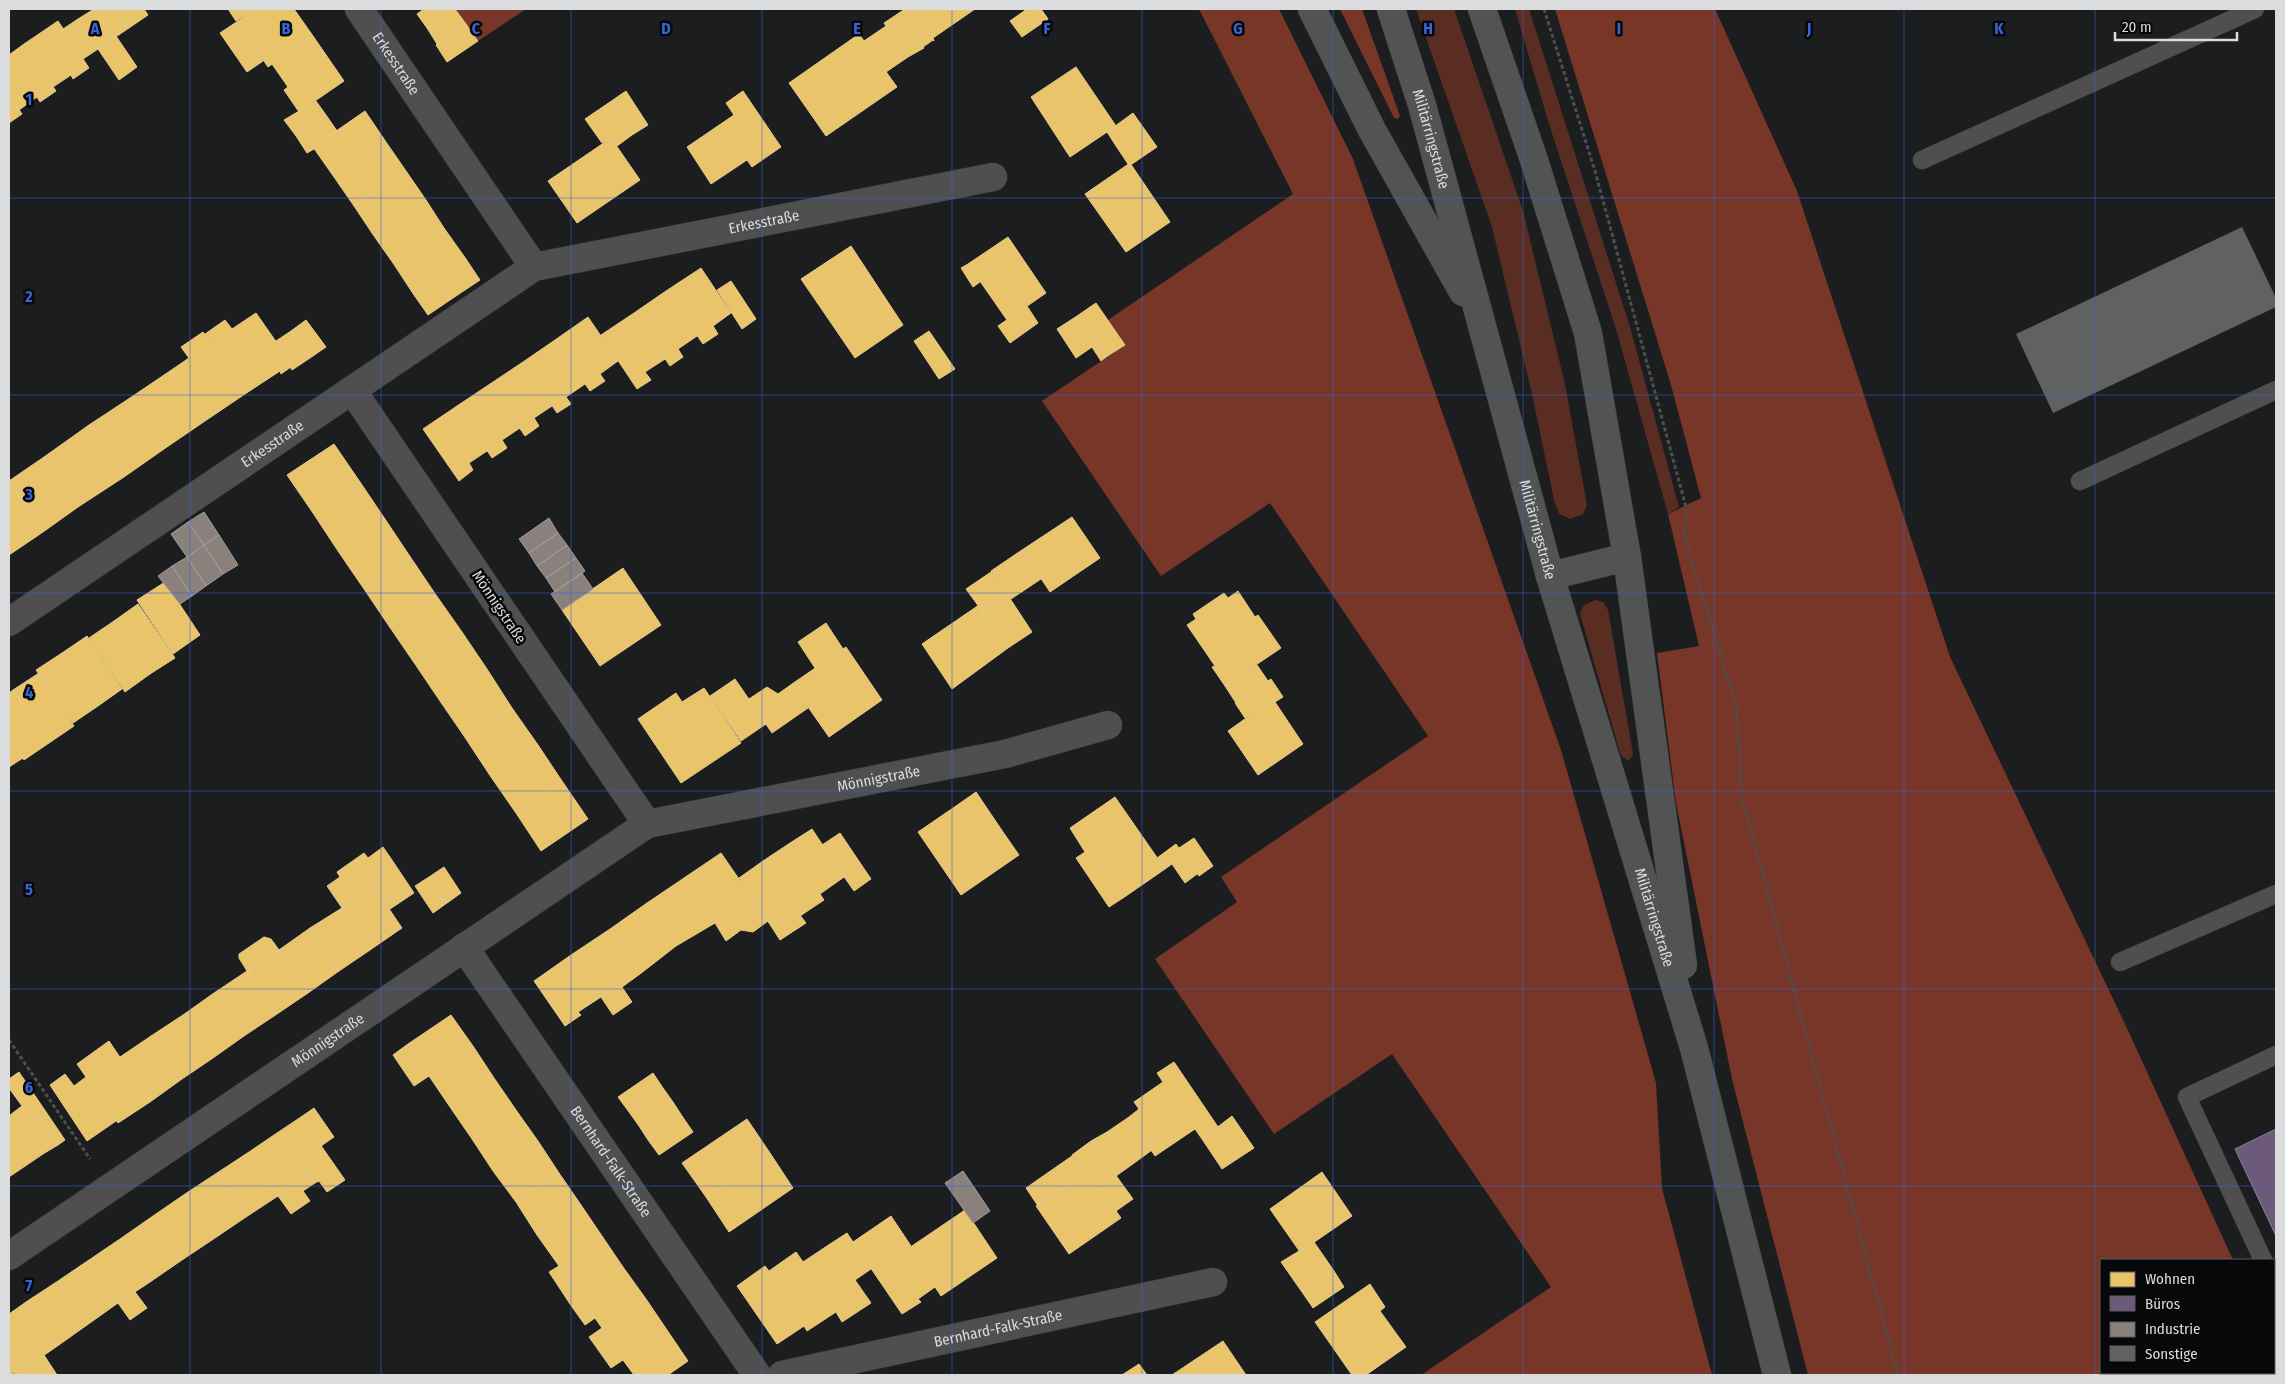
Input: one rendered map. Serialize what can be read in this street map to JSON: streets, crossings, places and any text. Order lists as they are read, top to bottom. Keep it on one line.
{"streets":{"main road":["Militärringstraße"],"street":["Erkesstraße","Mönnigstraße","Bernhard-Falk-Straße"]},"crossings":[["Erkesstraße","Mönnigstraße"],["Mönnigstraße","Bernhard-Falk-Straße"]],"legend":["Wohnen","Büros","Industrie","Sonstige"],"scale_bar":"20 m","grid":{"columns":["A","B","C","D","E","F","G","H","I","J","K"],"rows":["1","2","3","4","5","6","7"]}}
